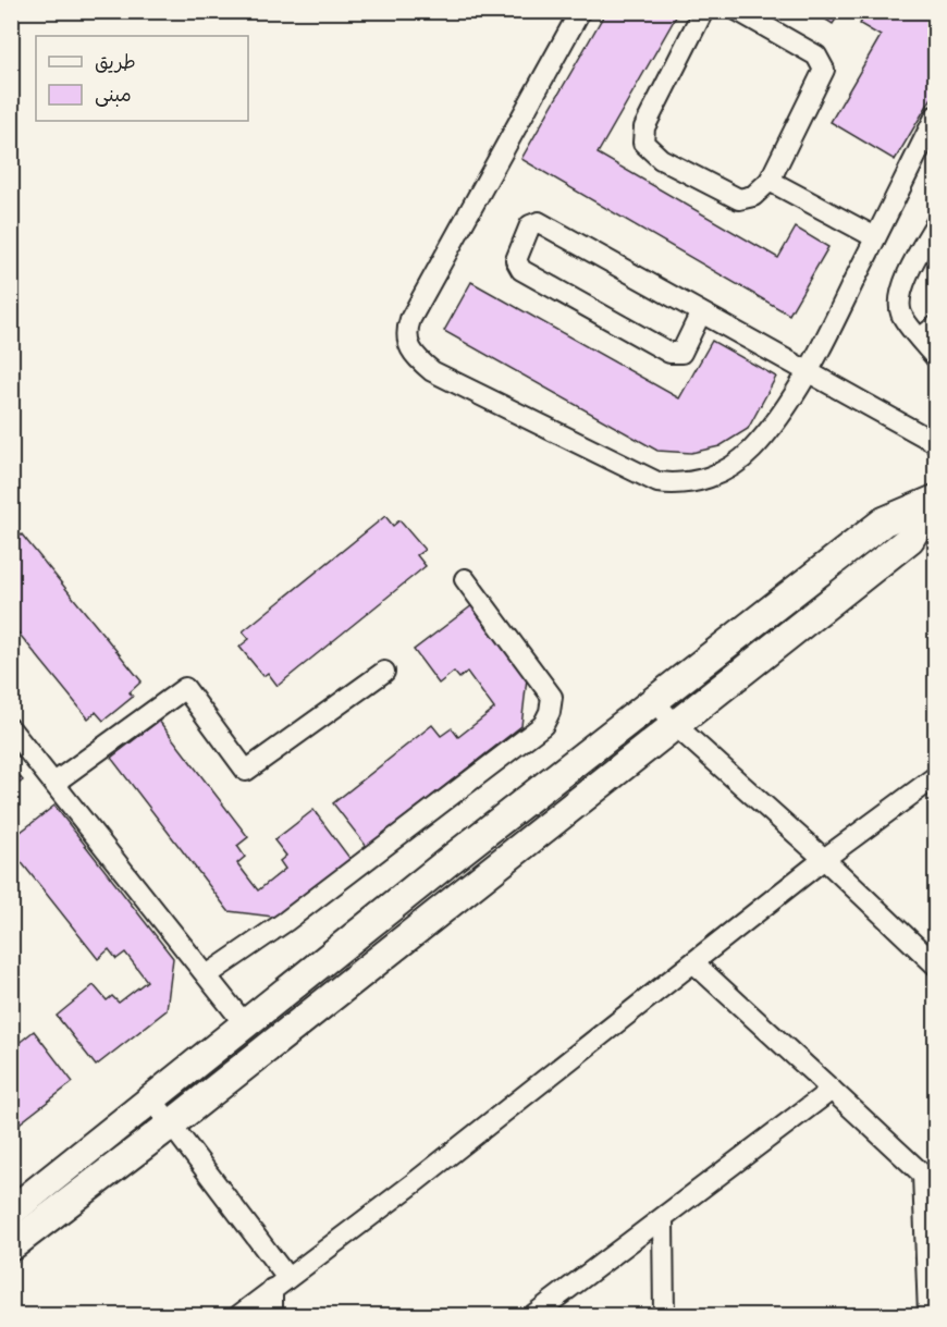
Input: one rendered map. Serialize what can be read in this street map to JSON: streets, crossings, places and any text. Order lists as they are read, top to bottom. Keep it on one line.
{"legend":["طريق","مبنى"]}
